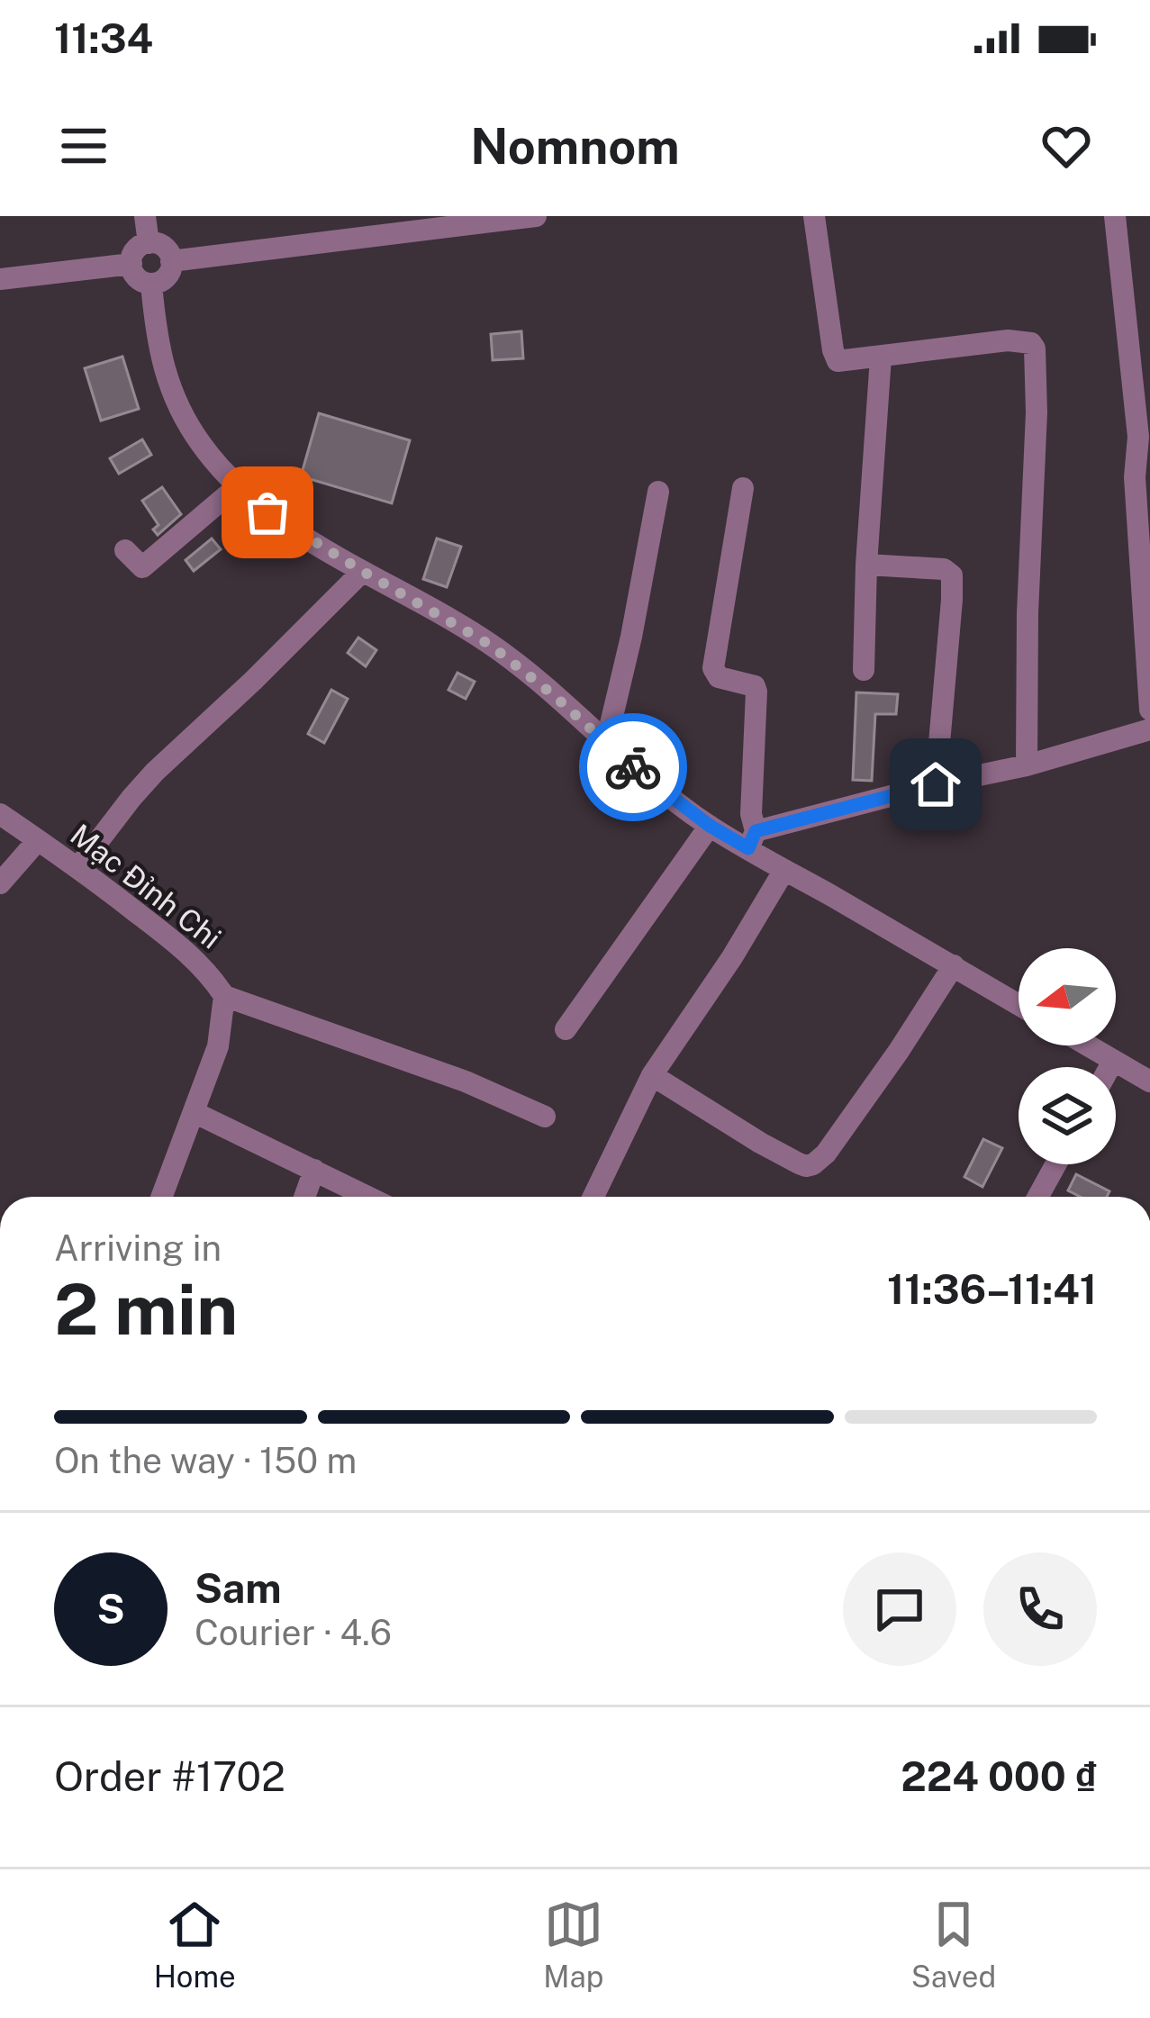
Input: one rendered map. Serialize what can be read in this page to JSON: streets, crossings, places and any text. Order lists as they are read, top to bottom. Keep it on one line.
{"streets":{"street":["Mạc Đỉnh Chi"]},"north":"left","page":{"status":"11:34","header":"Nomnom","heading":["2 min","Arriving in","11:36–11:41"],"panel":["Sam","Courier · 4.6","Order #1702","224 000 ₫"],"bar":"On the way · 150 m","round":"S","tabs":["Home","Map","Saved"]}}
